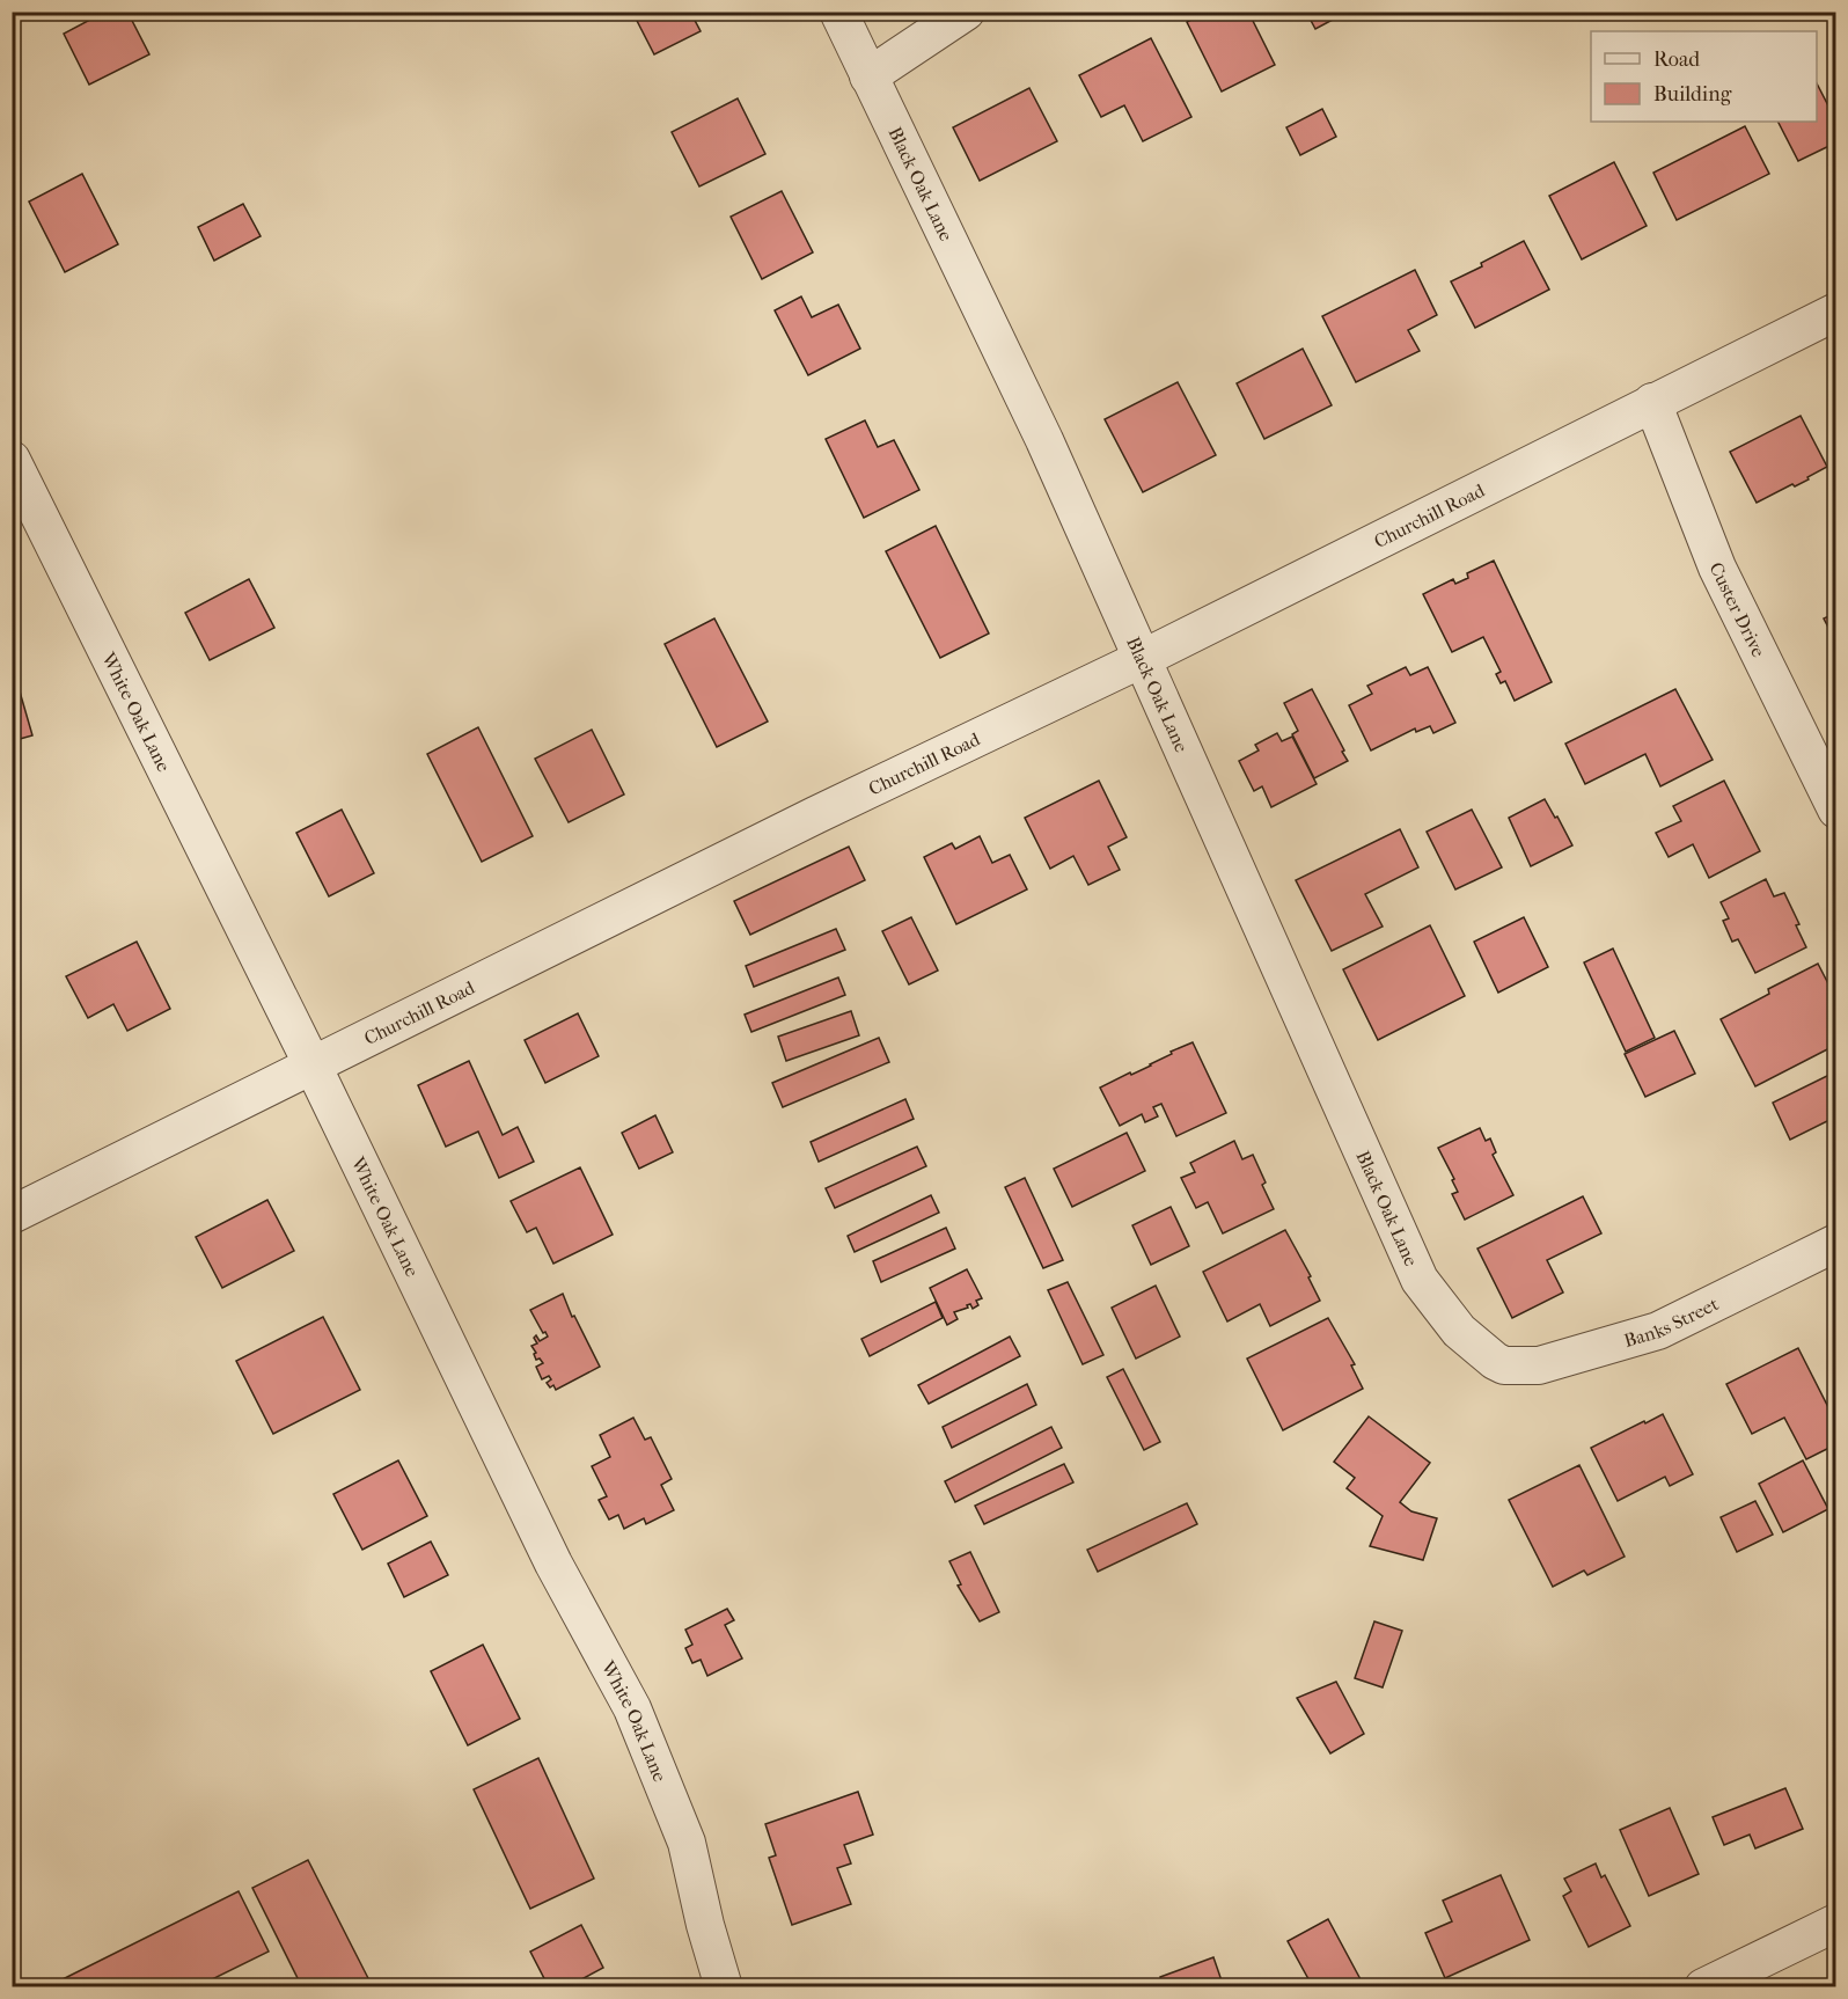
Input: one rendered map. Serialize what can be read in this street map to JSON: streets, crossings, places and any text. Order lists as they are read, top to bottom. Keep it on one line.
{"streets":{"street":["Black Oak Lane","Churchill Road","Custer Drive","White Oak Lane","Banks Street"]},"crossings":[["Black Oak Lane","Churchill Road"],["Black Oak Lane","Banks Street"],["Churchill Road","Custer Drive"],["Churchill Road","White Oak Lane"]],"legend":["Road","Building"]}
